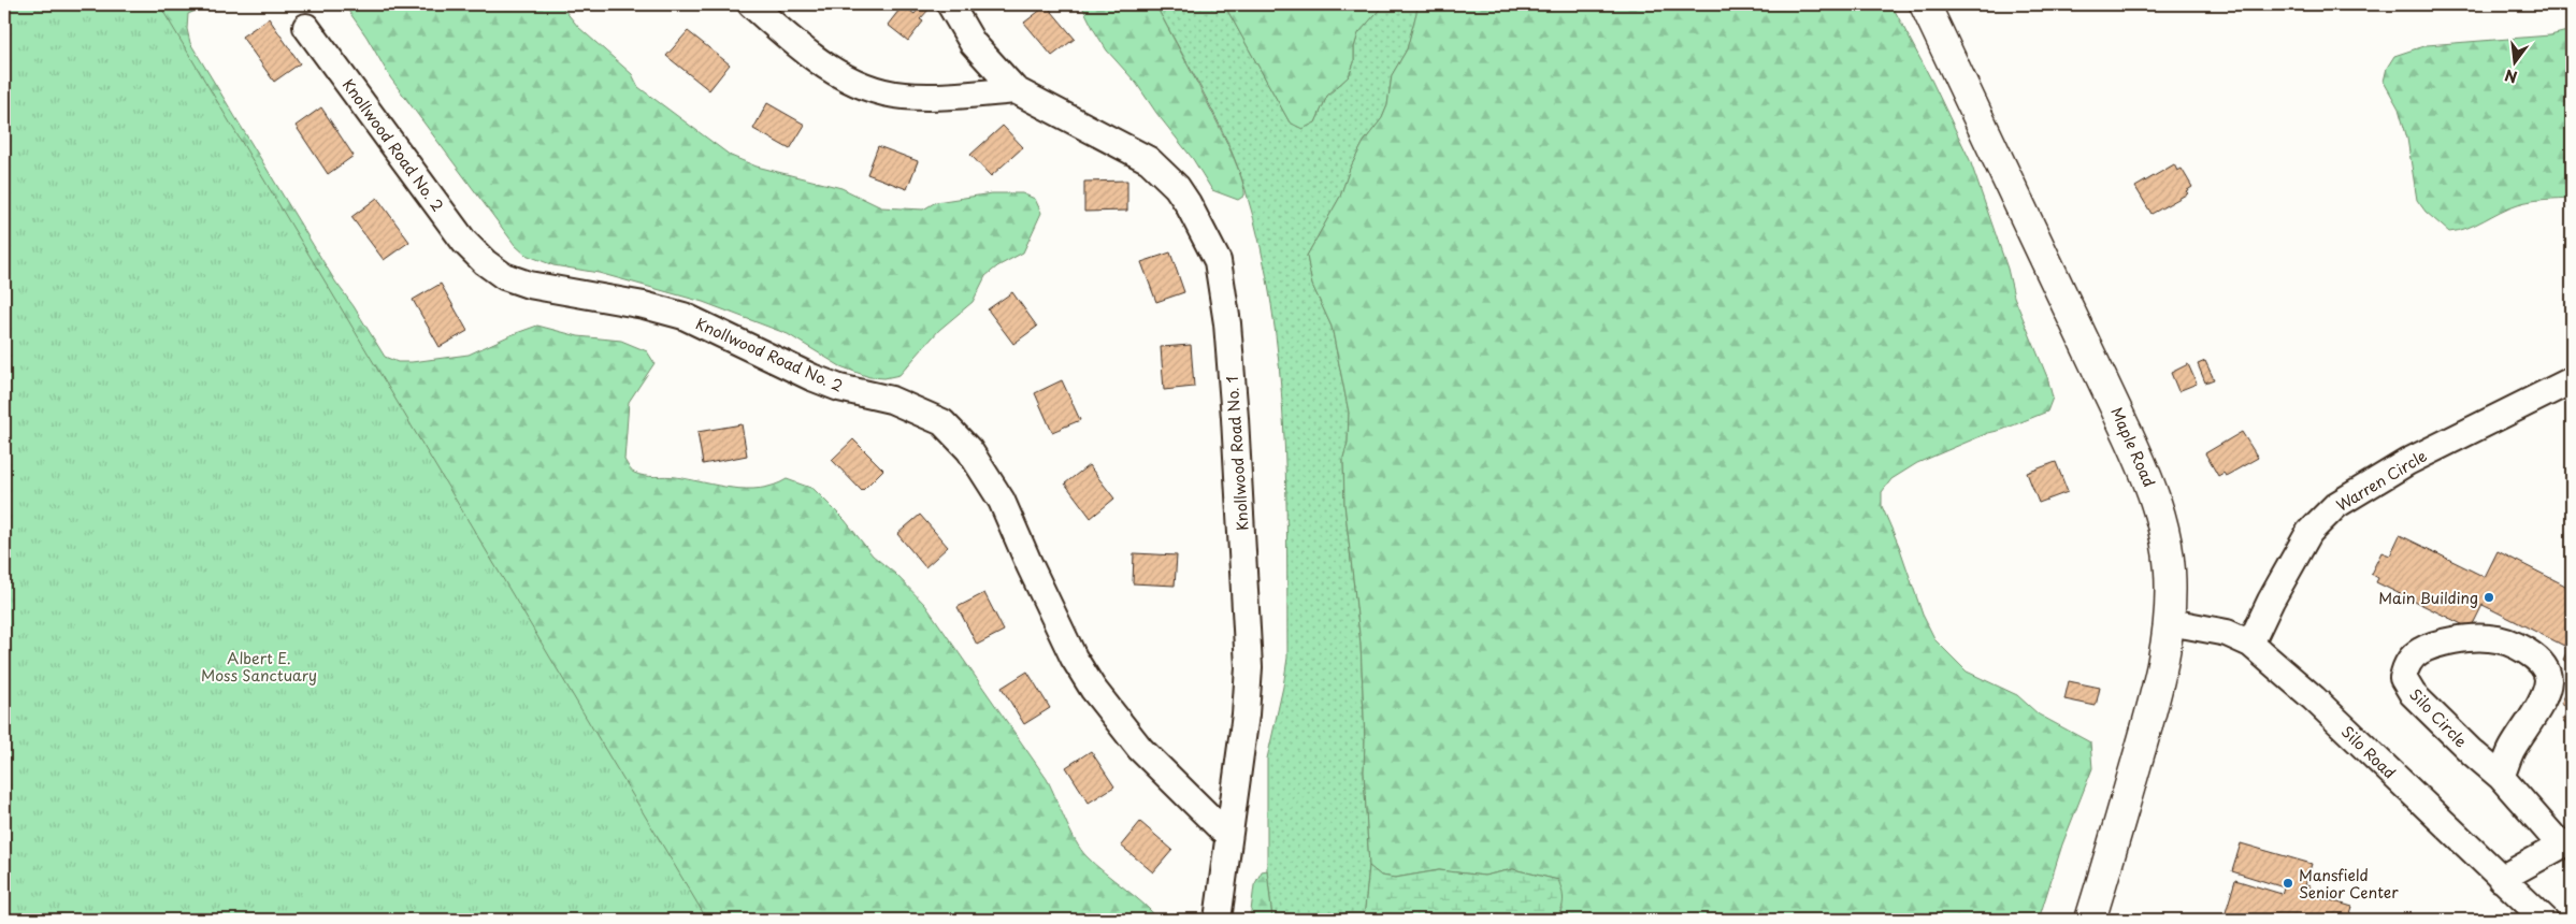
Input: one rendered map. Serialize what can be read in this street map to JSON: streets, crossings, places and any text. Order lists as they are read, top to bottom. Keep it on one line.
{"streets":{"street":["Knollwood Road No. 2","Maple Road","Knollwood Road No. 1","Warren Circle","Silo Circle","Silo Road"]},"crossings":[["Knollwood Road No. 2","Knollwood Road No. 1"],["Maple Road","Silo Road"],["Warren Circle","Silo Road"]],"parks":["Albert E. Moss Sanctuary"],"places":["Main Building","Mansfield Senior Center"],"north":"bottom"}
